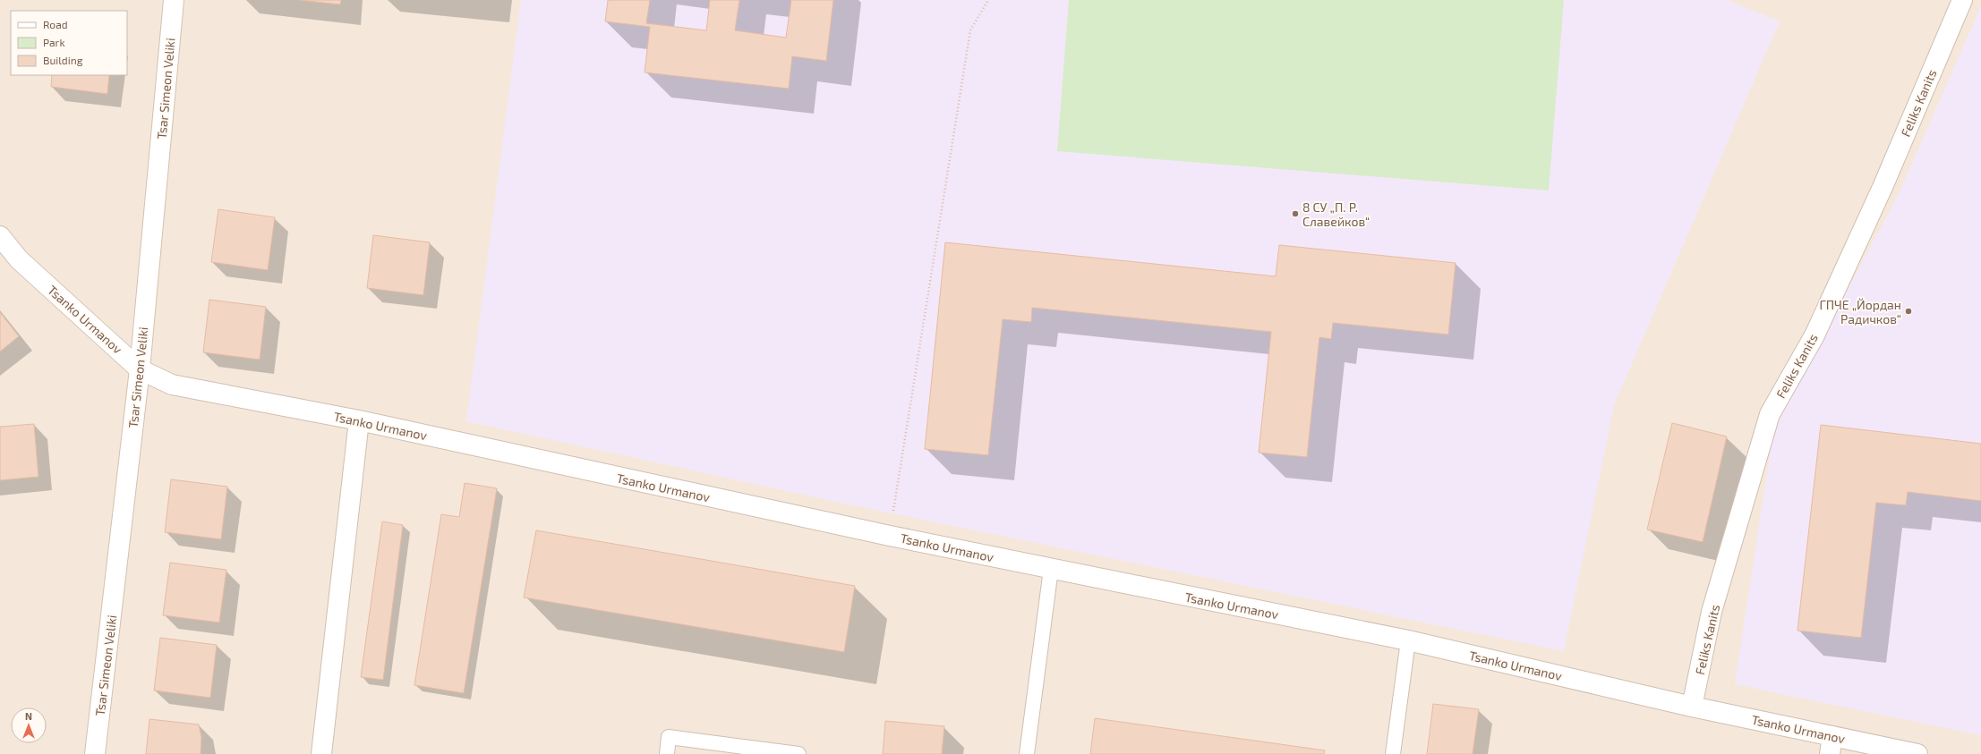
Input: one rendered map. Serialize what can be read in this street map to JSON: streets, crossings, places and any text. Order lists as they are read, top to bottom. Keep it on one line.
{"streets":{"street":["Tsar Simeon Veliki","Feliks Kanits","Tsanko Urmanov"]},"crossings":[["Tsar Simeon Veliki","Tsanko Urmanov"],["Feliks Kanits","Tsanko Urmanov"]],"places":["8 СУ „П. Р. Славейков“","ГПЧЕ „Йордан Радичков“"],"legend":["Road","Park","Building"],"north":"top"}
